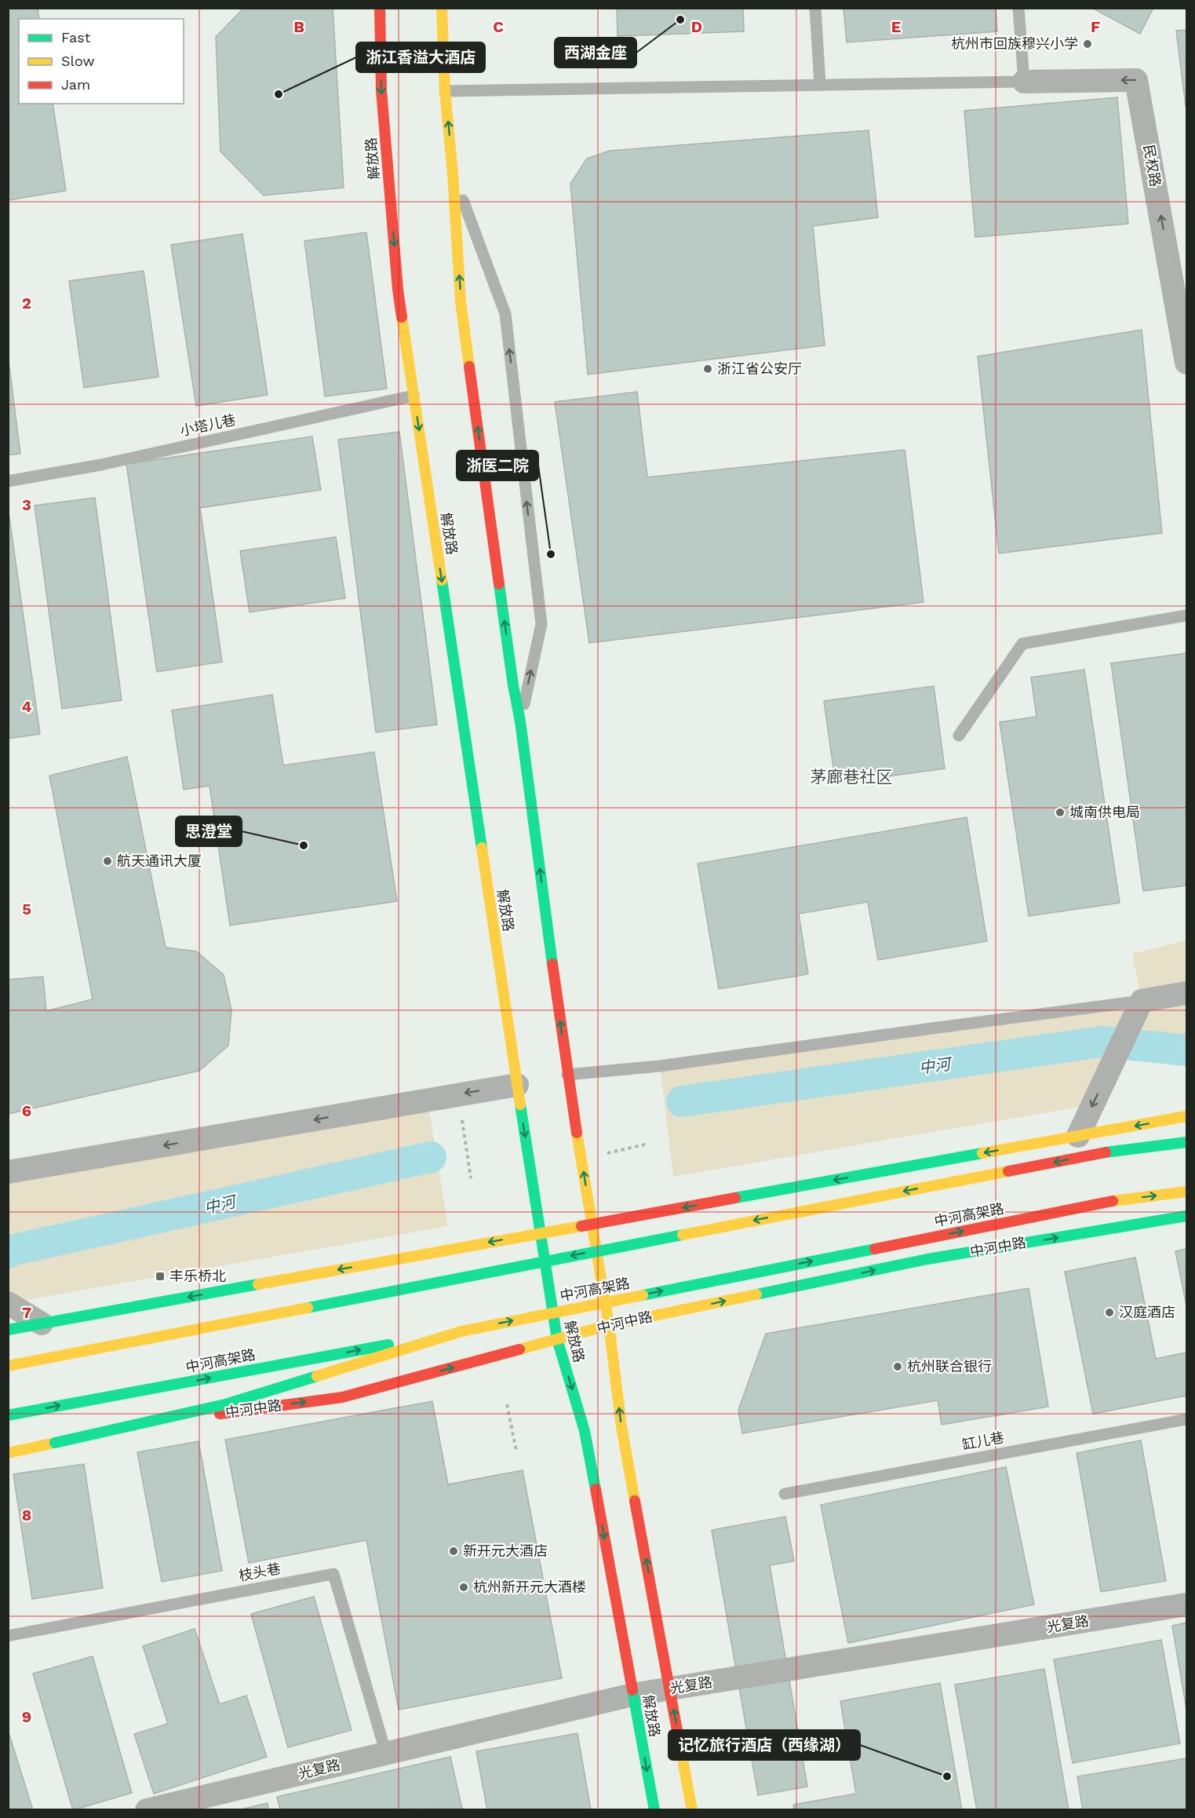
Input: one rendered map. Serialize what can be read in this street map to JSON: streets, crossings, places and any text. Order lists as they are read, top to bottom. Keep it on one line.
{"streets":{"main road":["解放路","中河高架路","中河中路"],"street":["民权路","光复路"],"lane":["小塔儿巷","缸儿巷","枝头巷"]},"crossings":[["解放路","小塔儿巷"],["解放路","中河中路"],["解放路","光复路"],["枝头巷","光复路"]],"districts":["茅廊巷社区"],"water":["中河"],"places":{"other":["西湖金座","杭州市回族穆兴小学","浙江香溢大酒店","浙江省公安厅","浙医二院","城南供电局","思澄堂","航天通讯大厦","汉庭酒店","杭州联合银行","新开元大酒店","杭州新开元大酒楼","记忆旅行酒店（西缘湖）"],"transit":["丰乐桥北"]},"legend":["Fast","Slow","Jam"],"grid":{"columns":["B","C","D","E","F"],"rows":["2","3","4","5","6","7","8","9"]}}
